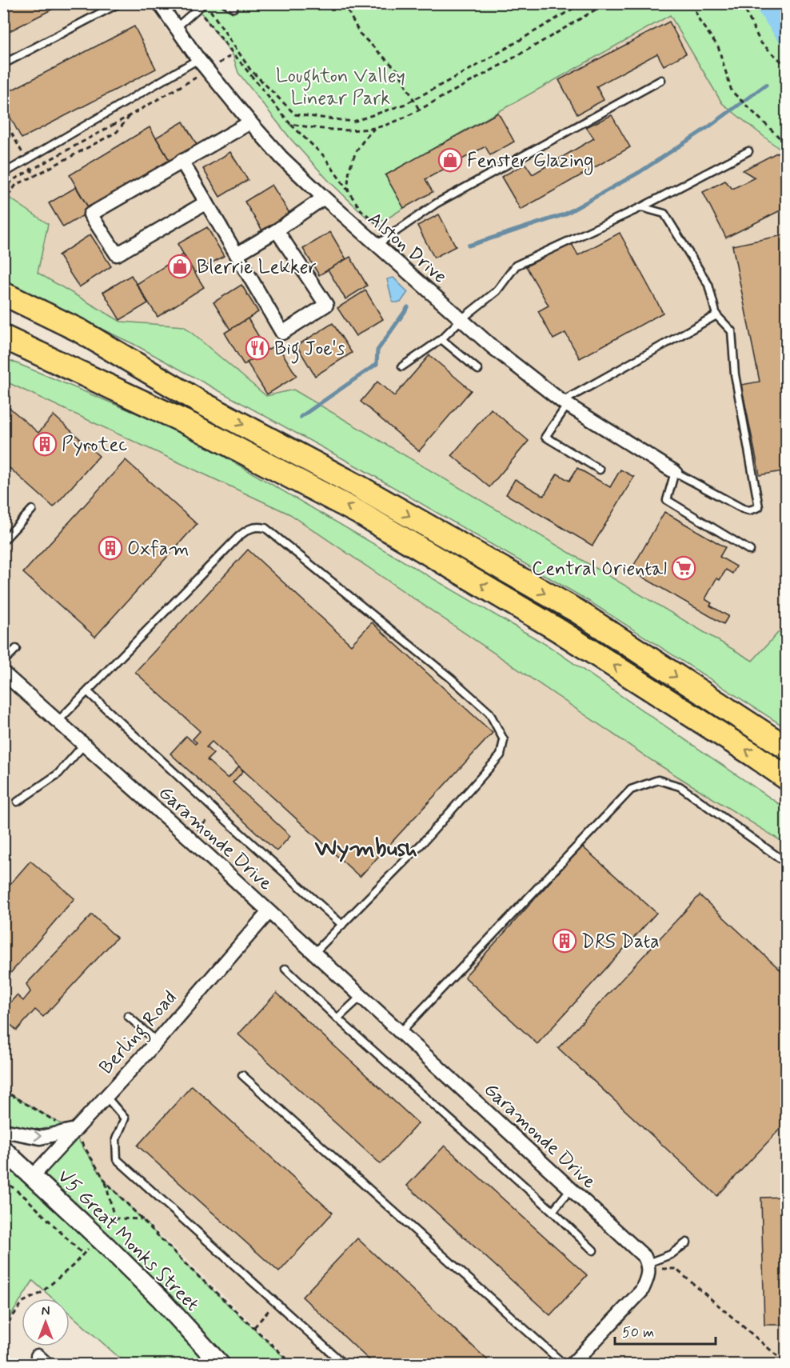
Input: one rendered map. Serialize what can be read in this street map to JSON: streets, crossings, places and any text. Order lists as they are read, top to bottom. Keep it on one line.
{"streets":{"street":["Alston Drive","Garamonde Drive","Berling Road","V5 Great Monks Street"]},"crossings":[["Garamonde Drive","Berling Road"],["Berling Road","V5 Great Monks Street"]],"districts":["Wymbush"],"parks":["Loughton Valley Linear Park"],"places":{"shop":["Fenster Glazing","Blerrie Lekker"],"restaurant":["Big Joe's"],"building":["Pyrotec","Oxfam","DRS Data"],"supermarket":["Central Oriental"]},"scale_bar":"50 m","north":"top"}
